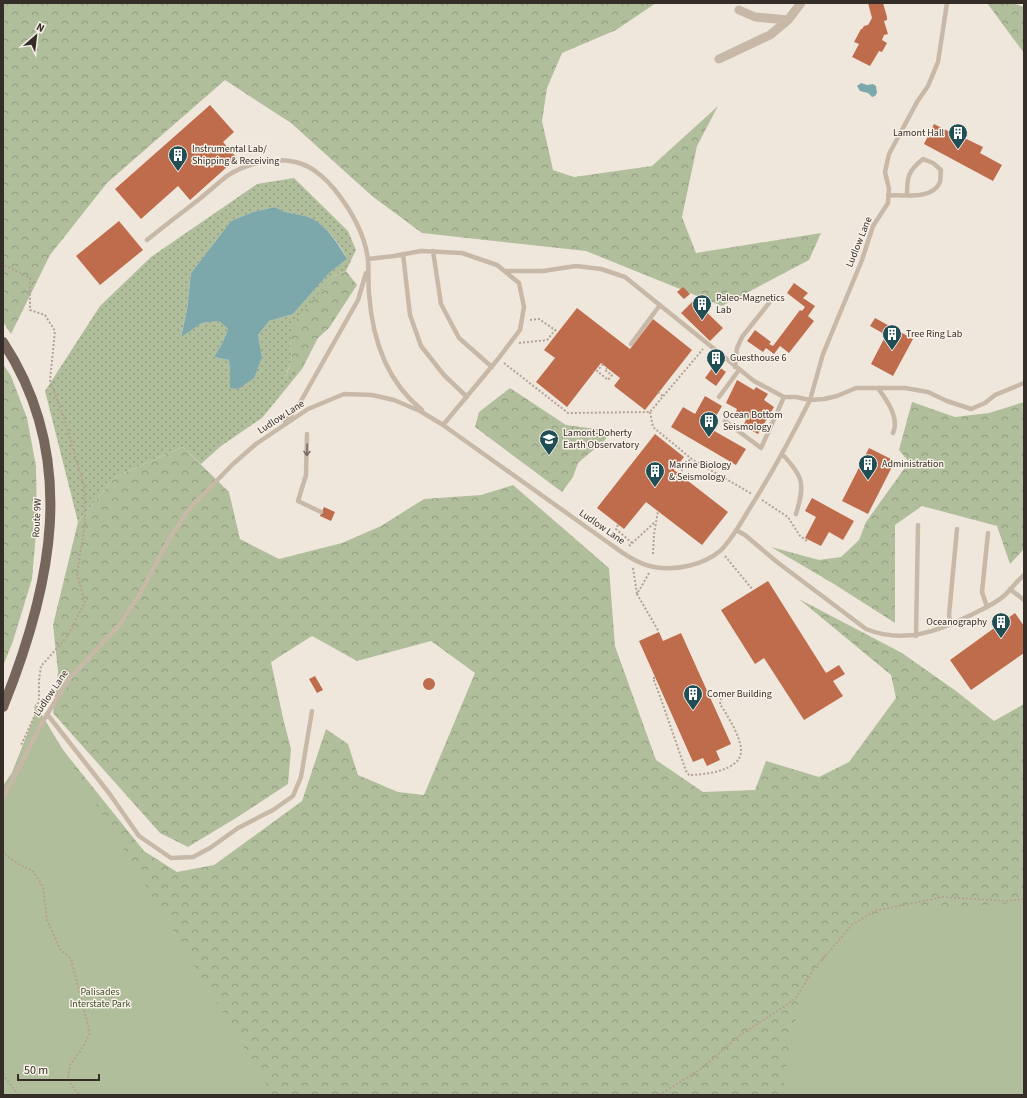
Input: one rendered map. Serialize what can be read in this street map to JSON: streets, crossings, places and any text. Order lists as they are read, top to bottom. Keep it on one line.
{"streets":{"main road":["Route 9W"],"lane":["Ludlow Lane"]},"parks":["Palisades Interstate Park"],"places":{"building":["Lamont Hall","Instrumental Lab/ Shipping & Receiving","Paleo-Magnetics Lab","Tree Ring Lab","Guesthouse 6","Ocean Bottom Seismology","Administration","Marine Biology & Seismology","Oceanography","Comer Building"],"school or university":["Lamont-Doherty Earth Observatory"]},"scale_bar":"50 m","north":"top right"}
